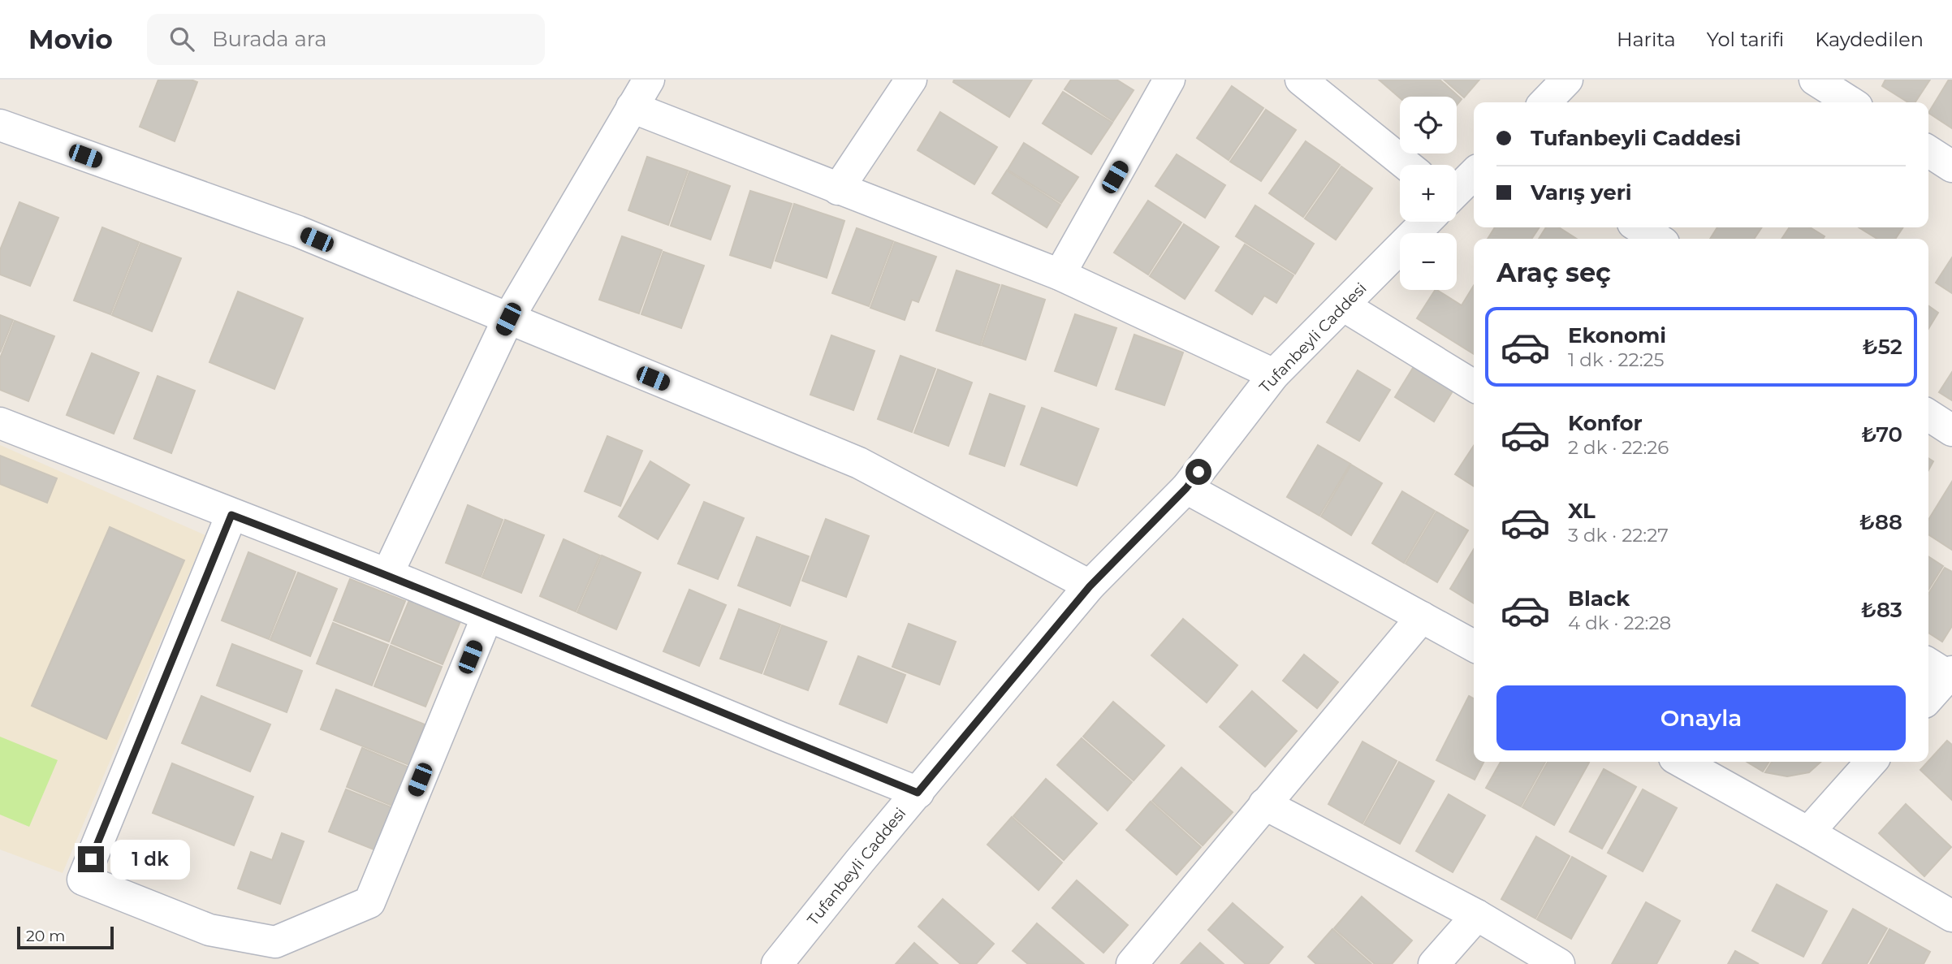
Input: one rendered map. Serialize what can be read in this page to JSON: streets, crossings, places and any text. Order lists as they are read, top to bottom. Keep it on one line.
{"streets":{"street":["Tufanbeyli Caddesi"]},"scale_bar":"20 m","page":{"header":"Movio","search":"Burada ara","nav":["Harita","Yol tarifi","Kaydedilen"],"map_buttons":["+","−"],"banner":["Tufanbeyli Caddesi","Varış yeri"],"heading":"Araç seç","list":[{"name":"Ekonomi","note":"1 dk · 22:25","value":"₺52"},{"name":"Konfor","note":"2 dk · 22:26","value":"₺70"},{"name":"XL","note":"3 dk · 22:27","value":"₺88"},{"name":"Black","note":"4 dk · 22:28","value":"₺83"}],"buttons":"Onayla","bubble":"1 dk","scale":"20 m"}}
